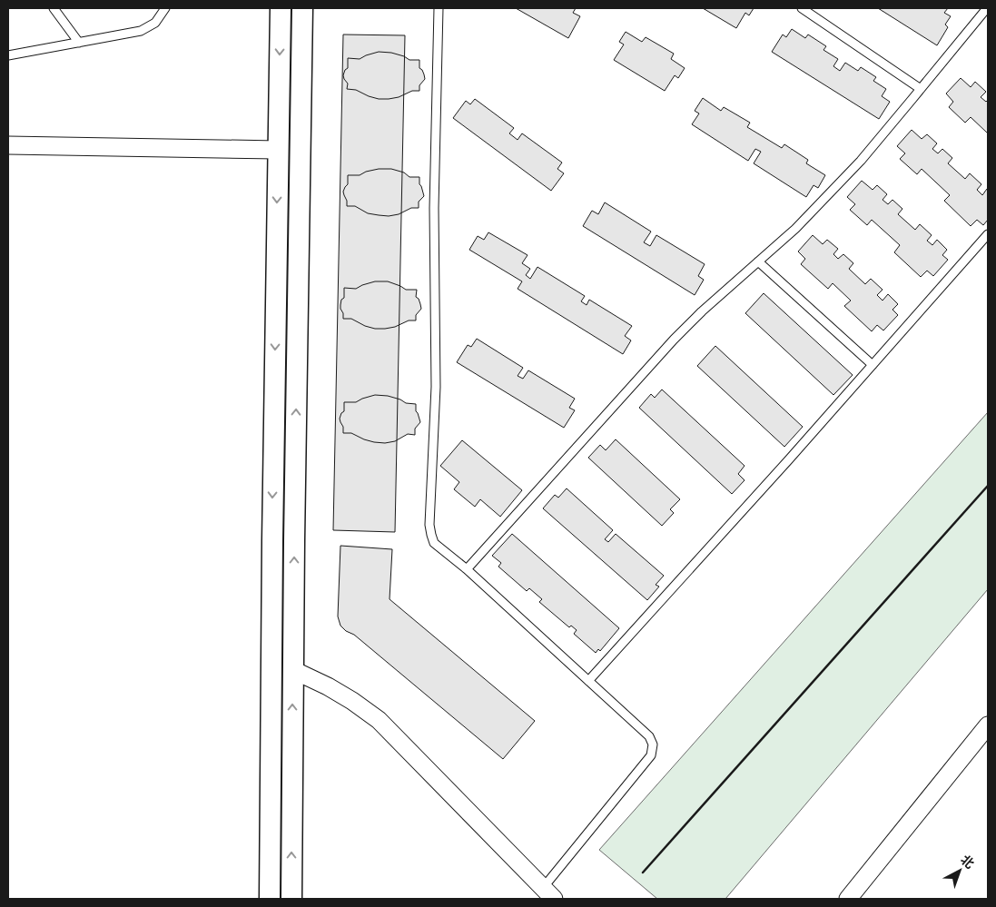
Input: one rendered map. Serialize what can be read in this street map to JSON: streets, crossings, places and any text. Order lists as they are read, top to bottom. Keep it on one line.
{"north":"top right"}
